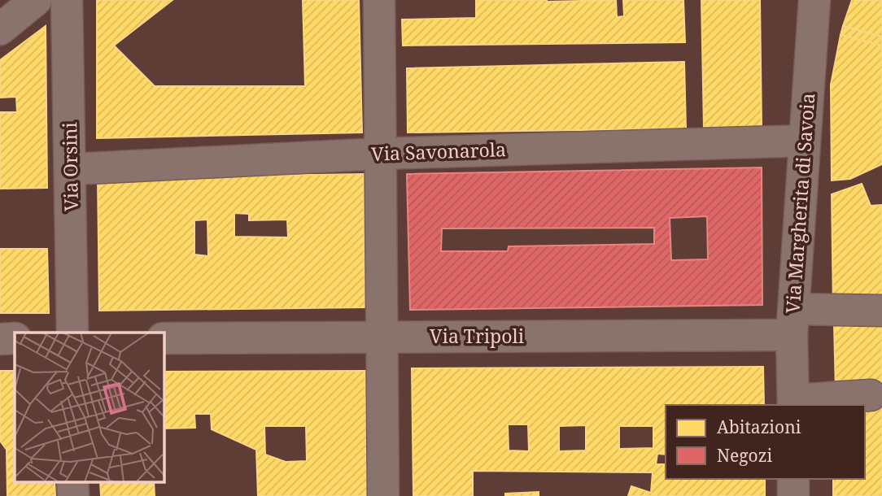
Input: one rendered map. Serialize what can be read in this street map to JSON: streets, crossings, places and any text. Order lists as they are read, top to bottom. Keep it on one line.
{"streets":{"street":["Via Savonarola","Via Orsini","Via Margherita di Savoia","Via Tripoli"]},"crossings":[["Via Savonarola","Via Orsini"],["Via Savonarola","Via Margherita di Savoia"],["Via Margherita di Savoia","Via Tripoli"]],"legend":["Abitazioni","Negozi"]}
